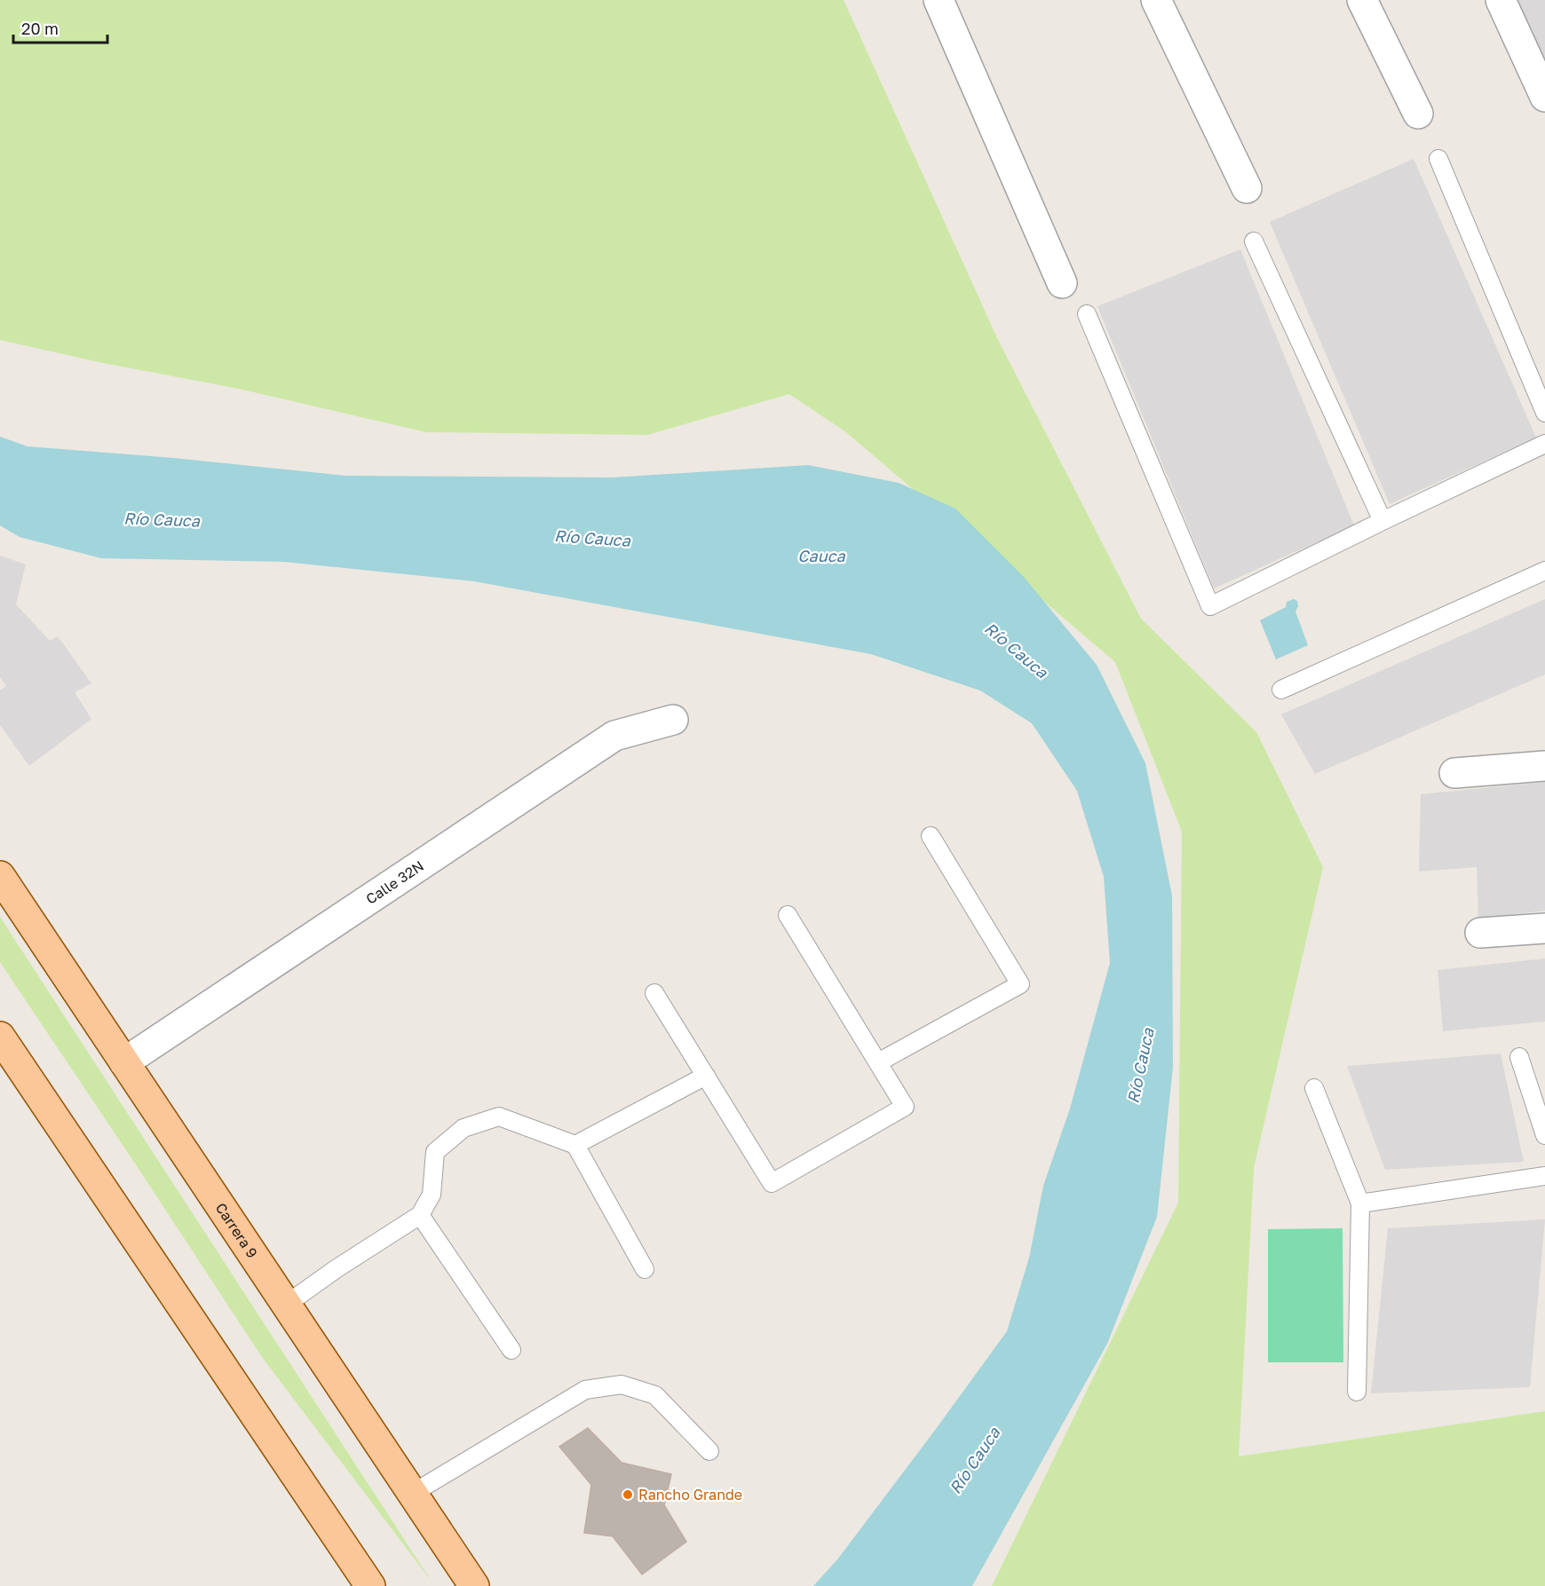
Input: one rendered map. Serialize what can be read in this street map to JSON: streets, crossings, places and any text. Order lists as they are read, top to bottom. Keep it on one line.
{"streets":{"main road":["Carrera 9"],"street":["Calle 32N"]},"crossings":[["Calle 32N","Carrera 9"]],"water":["Río Cauca","Cauca"],"places":["Rancho Grande"],"scale_bar":"20 m"}
